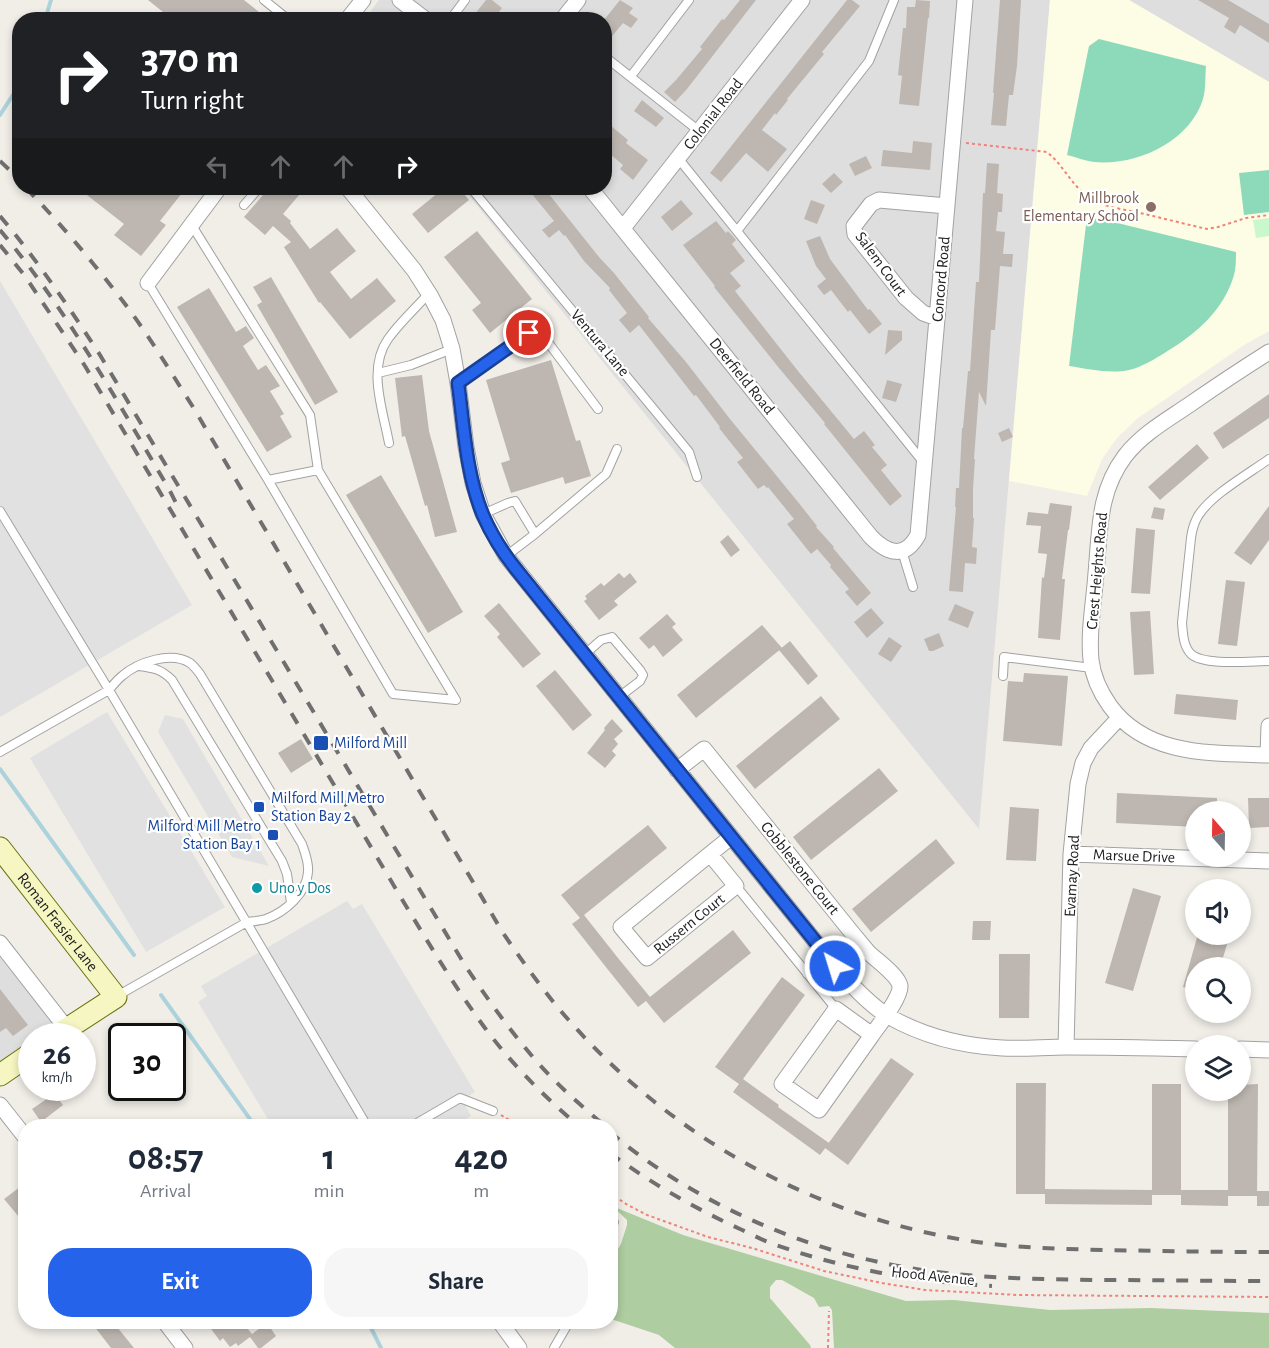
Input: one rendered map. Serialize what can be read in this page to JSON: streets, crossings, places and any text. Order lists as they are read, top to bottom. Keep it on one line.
{"streets":{"street":["Colonial Road","Salem Court","Concord Road","Deerfield Road","Crest Heights Road","Marsue Drive","Cobblestone Court","Evamay Road","Roman Frasier Lane","Russern Court"],"lane":["Ventura Lane"],"path":["Hood Avenue"]},"crossings":[["Colonial Road","Deerfield Road"],["Salem Court","Concord Road"],["Concord Road","Deerfield Road"],["Crest Heights Road","Evamay Road"],["Marsue Drive","Evamay Road"]],"places":{"other":["Millbrook Elementary School","Uno y Dos"],"transit":["Milford Mill","Milford Mill Metro Station Bay 2","Milford Mill Metro Station Bay 1"]},"north":"top","page":{"turn":["370 m","Turn right"],"speed":"26 km/h","limit":"30","eta":["08:57","Arrival","1","min","420","m"],"buttons":["Exit","Share"]}}
